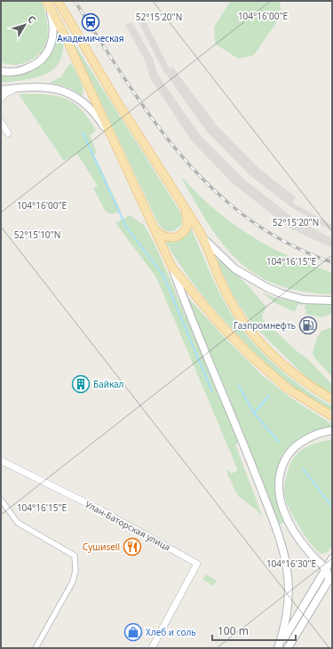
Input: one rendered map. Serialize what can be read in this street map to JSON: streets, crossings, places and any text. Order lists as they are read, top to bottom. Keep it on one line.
{"streets":{"street":["Улан-Баторская улица"]},"places":{"station":["Академическая"],"fuel station":["Газпромнефть"],"building":["Байкал"],"restaurant":["Сушиsell"],"shop":["Хлеб и соль"]},"scale_bar":"100 m","north":"top right","coordinates":["104°16'00\"E","52°15'20\"N","52°15'10\"N","104°16'15\"E","104°16'30\"E"]}
